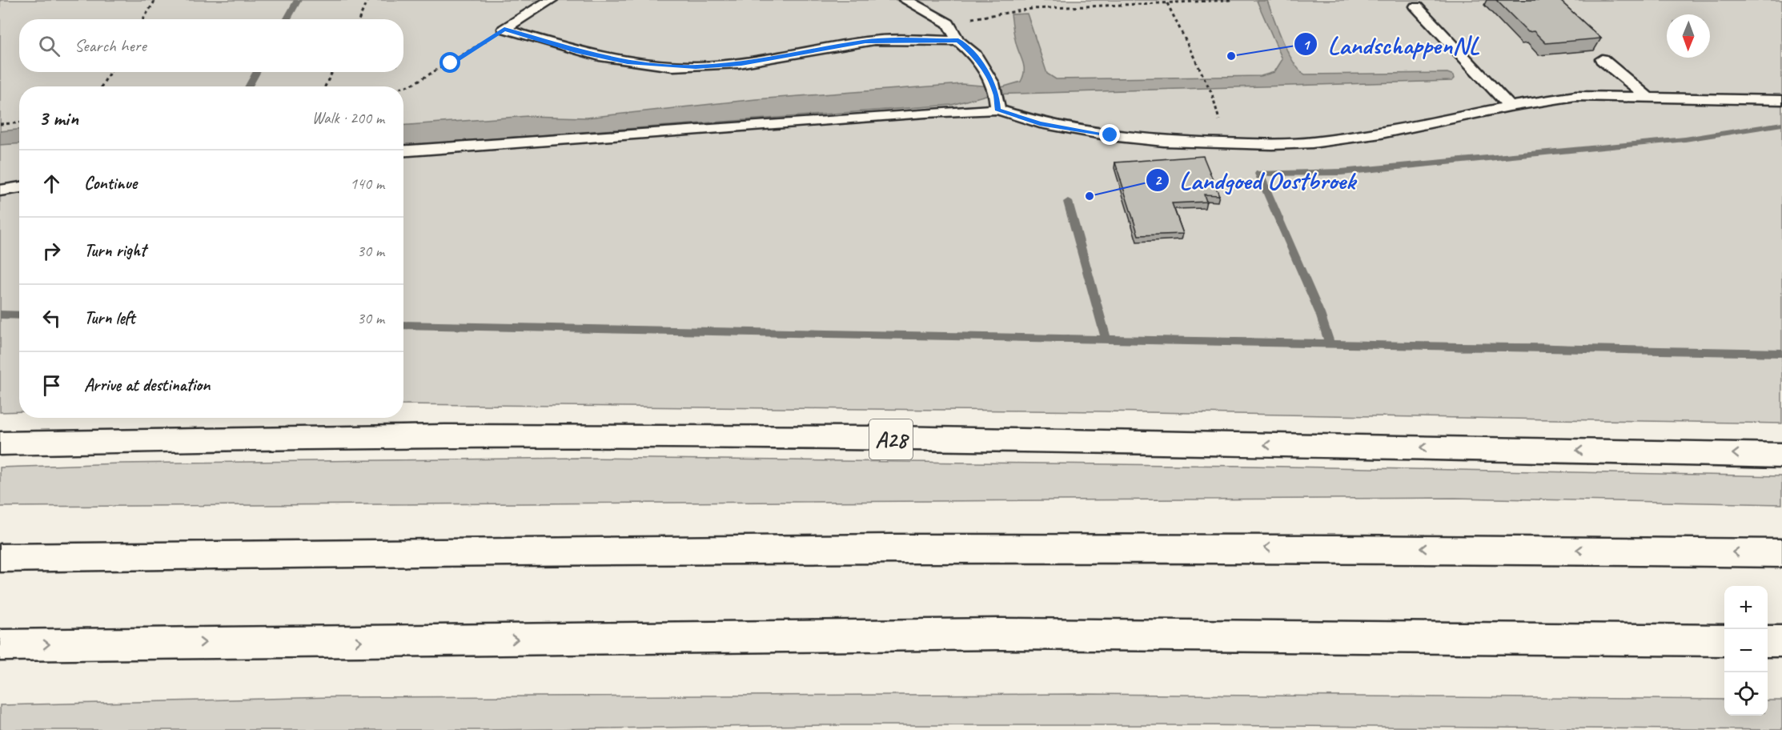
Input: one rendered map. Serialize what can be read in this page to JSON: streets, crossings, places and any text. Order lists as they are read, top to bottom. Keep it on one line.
{"streets":{"highway":["A28"]},"places":["LandschappenNL","Landgoed Oostbroek"],"north":"bottom","page":{"search":"Search here","heading":["3 min","Walk · 200 m"],"list":[["Continue","140 m"],["Turn right","30 m"],["Turn left","30 m"],"Arrive at destination"],"map_buttons":["+","−"]}}
